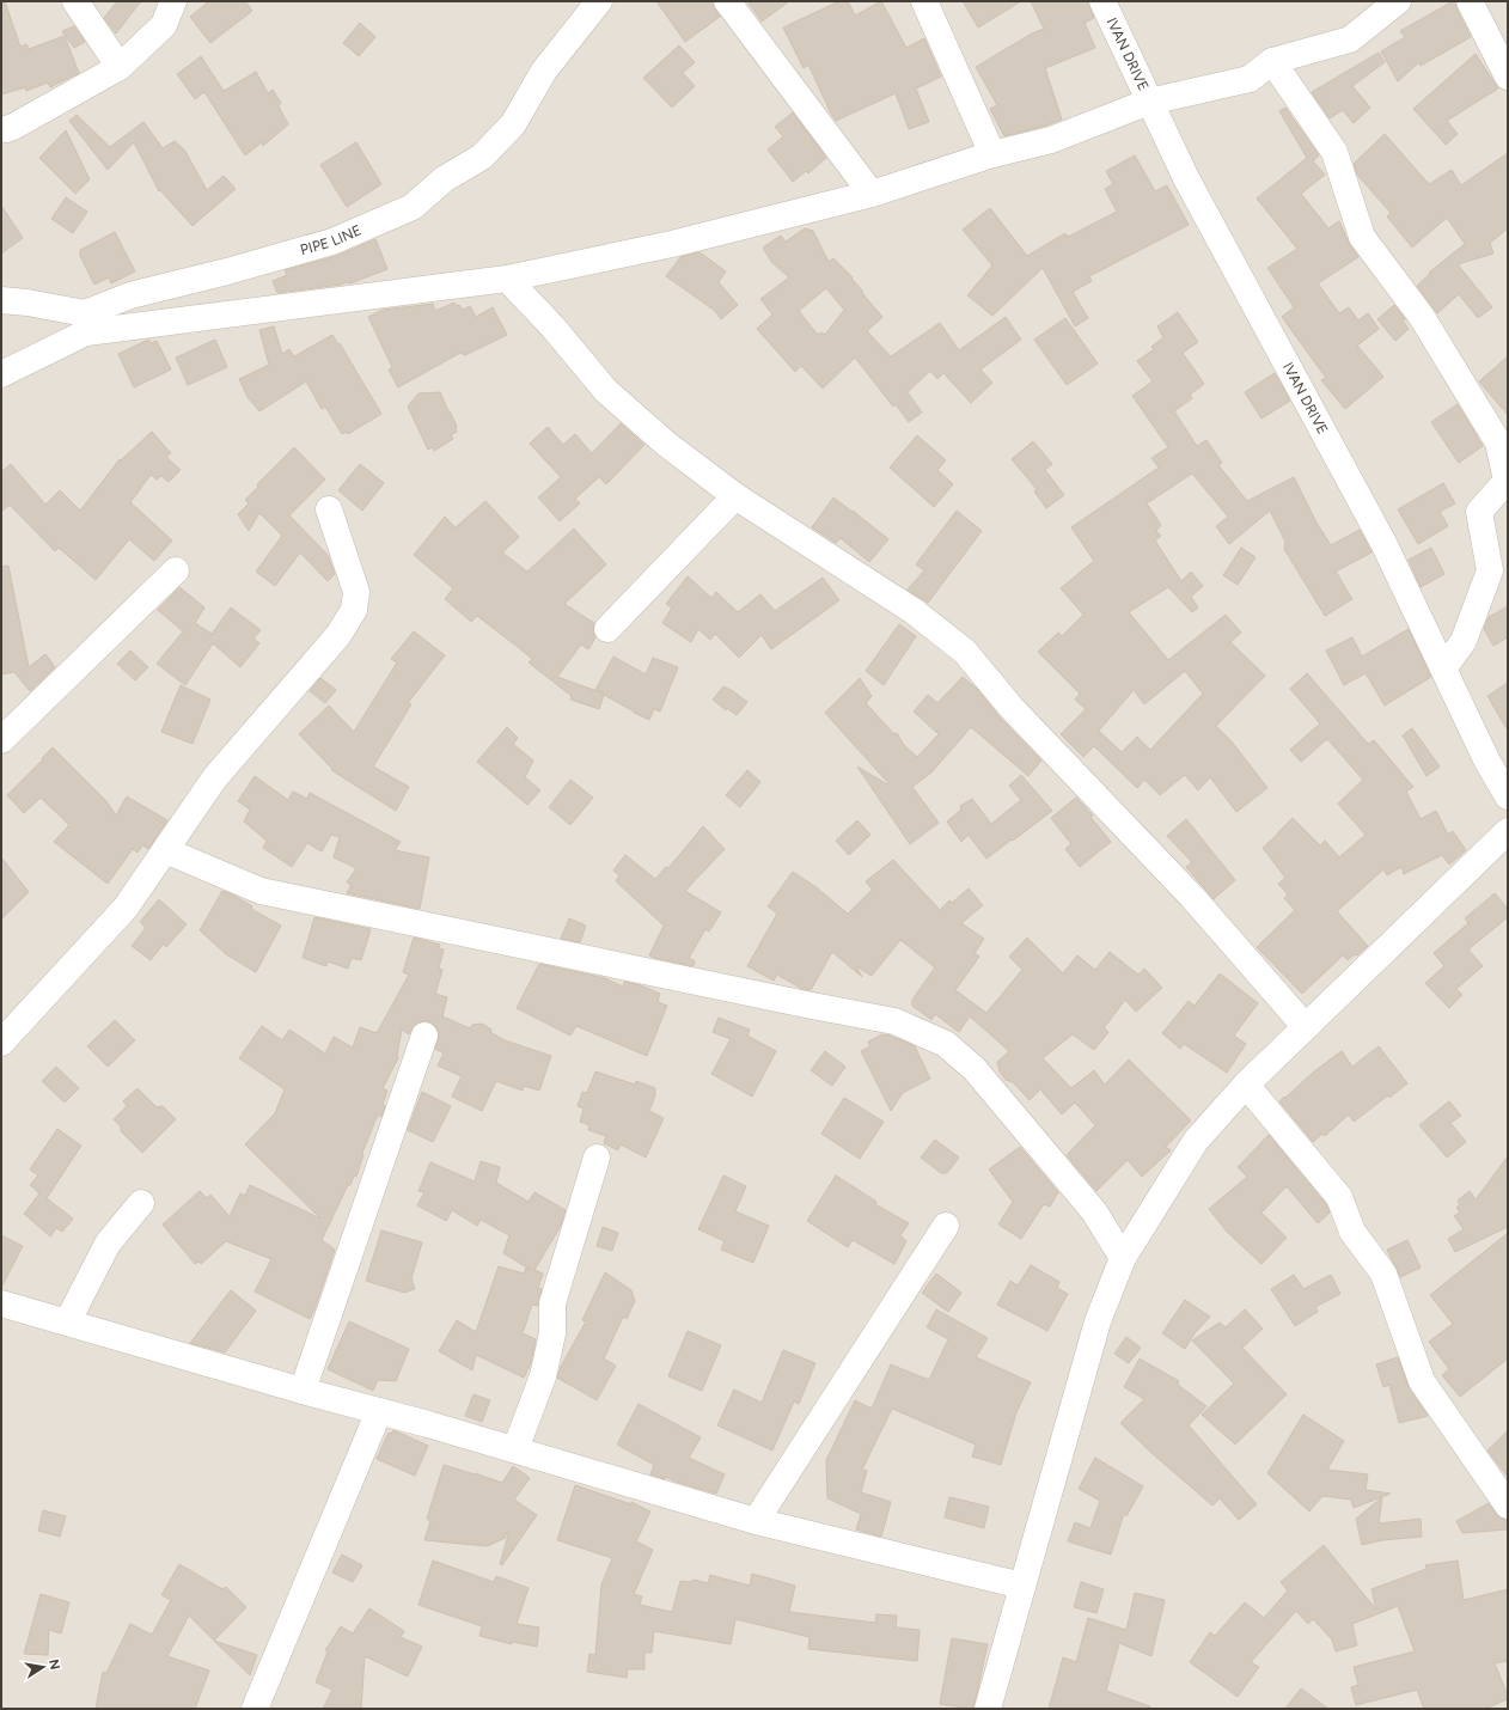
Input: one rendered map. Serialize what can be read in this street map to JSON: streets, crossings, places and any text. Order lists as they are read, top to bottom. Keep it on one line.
{"streets":{"street":["IVAN DRIVE","PIPE LINE"]},"north":"right"}
